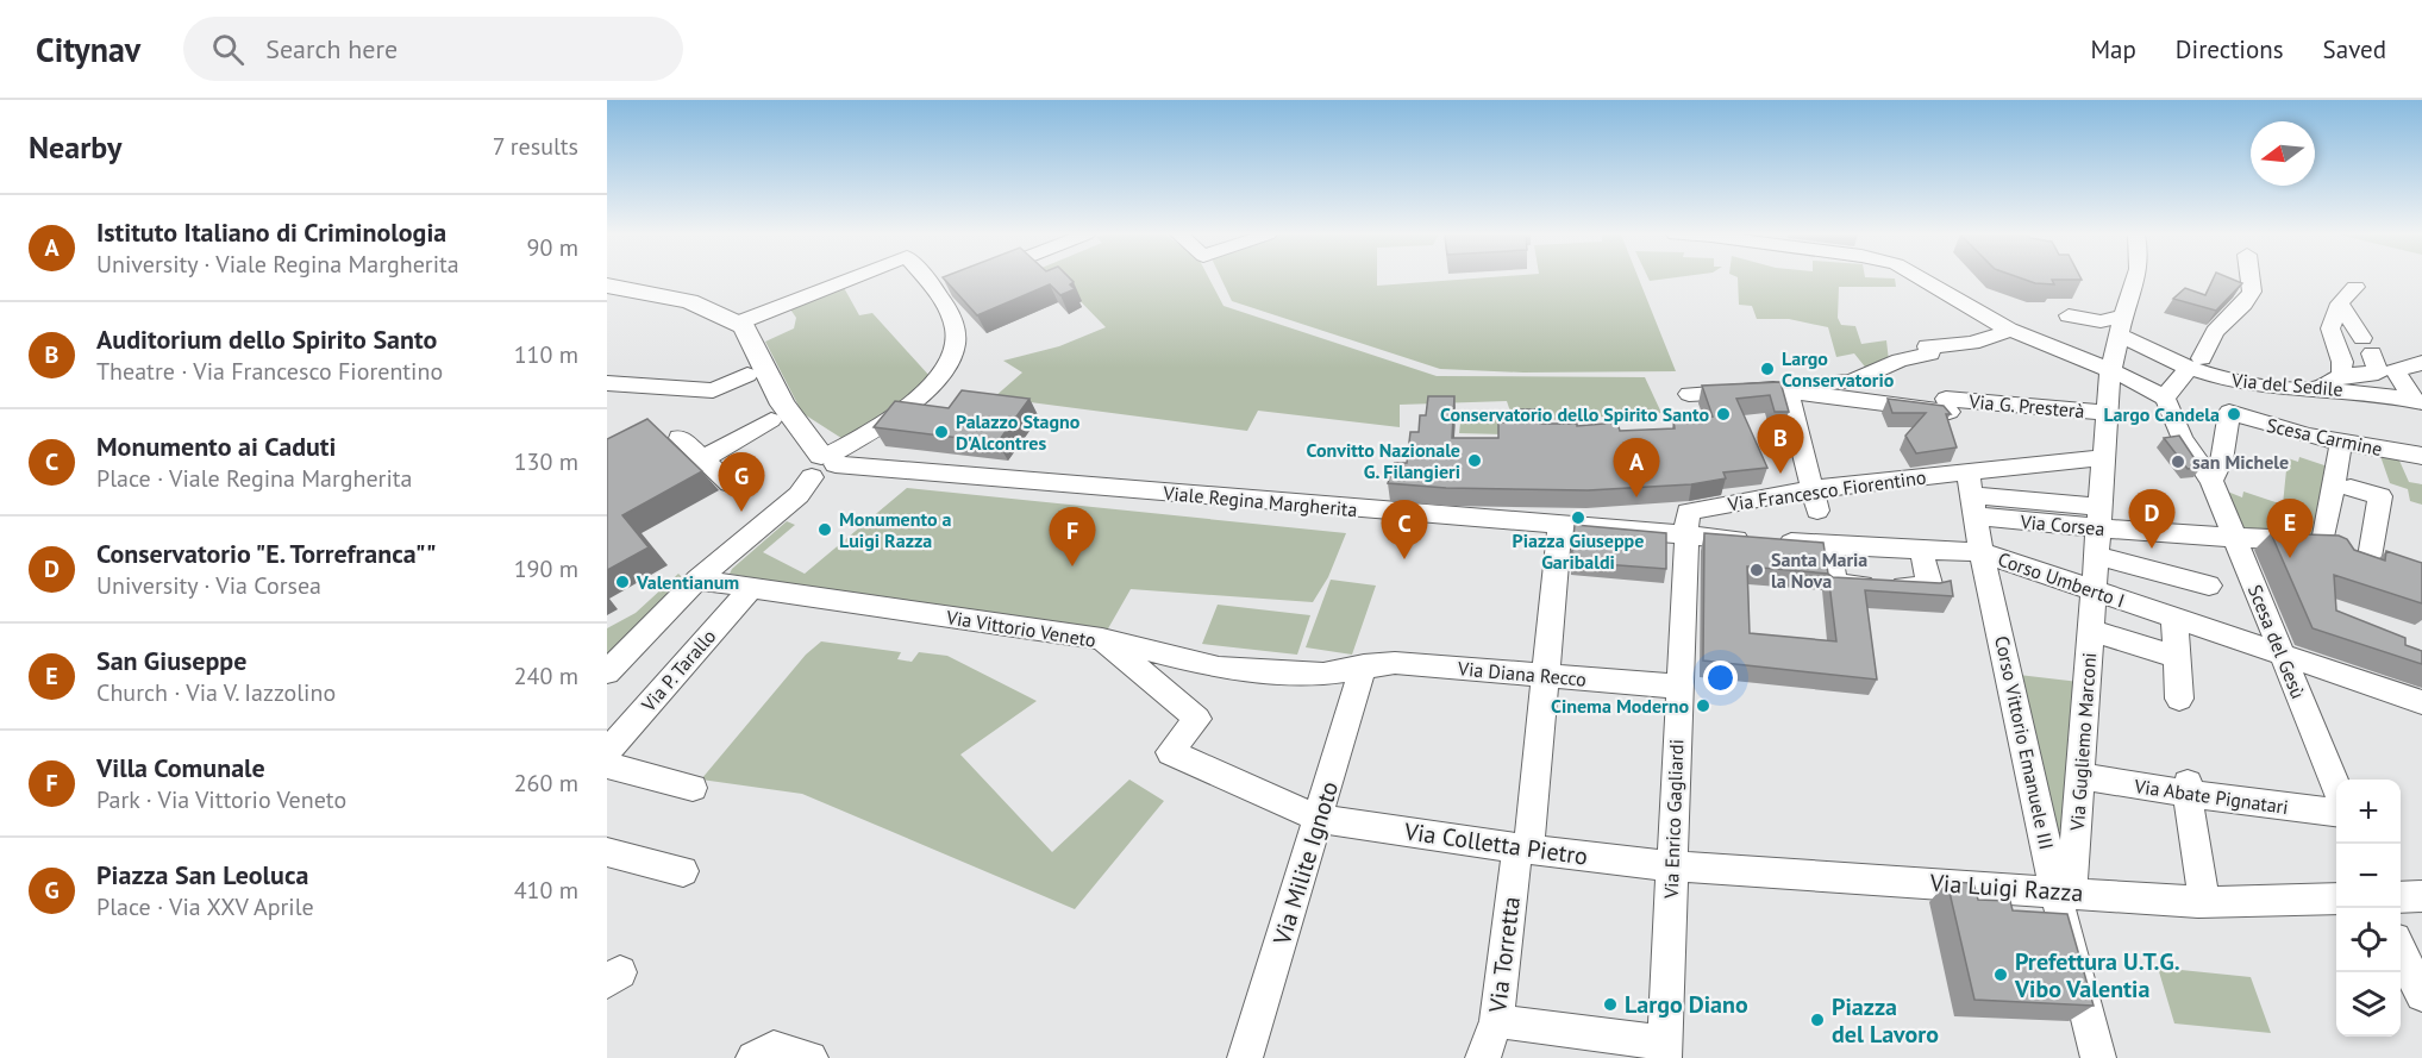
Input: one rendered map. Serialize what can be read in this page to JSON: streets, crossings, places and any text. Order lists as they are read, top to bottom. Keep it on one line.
{"streets":{"street":["Via del Sedile","Via G. Presterà","Scesa Carmine","Via Francesco Fiorentino","Viale Regina Margherita","Via Corsea","Corso Umberto I","Via Vittorio Veneto","Scesa del Gesù","Via P. Tarallo","Via Diana Recco","Via Gugliemo Marconi","Corso Vittorio Emanuele III","Via Abate Pignatari","Via Enrico Gagliardi","Via Colletta Pietro","Via Milite Ignoto","Via Luigi Razza","Via Torretta"]},"crossings":[["Via del Sedile","Scesa del Gesù"],["Via del Sedile","Via Gugliemo Marconi"],["Via G. Presterà","Via Gugliemo Marconi"],["Via Francesco Fiorentino","Viale Regina Margherita"],["Via Francesco Fiorentino","Via Corsea"],["Via Francesco Fiorentino","Corso Umberto I"],["Via Francesco Fiorentino","Corso Vittorio Emanuele III"],["Via Francesco Fiorentino","Via Enrico Gagliardi"],["Viale Regina Margherita","Corso Umberto I"],["Viale Regina Margherita","Via Enrico Gagliardi"],["Viale Regina Margherita","Via Torretta"],["Via Corsea","Scesa del Gesù"],["Via Corsea","Via Gugliemo Marconi"],["Via Corsea","Corso Vittorio Emanuele III"],["Corso Umberto I","Scesa del Gesù"],["Corso Umberto I","Via Gugliemo Marconi"],["Corso Umberto I","Corso Vittorio Emanuele III"],["Corso Umberto I","Via Enrico Gagliardi"],["Via Vittorio Veneto","Via P. Tarallo"],["Via Vittorio Veneto","Via Diana Recco"],["Via Vittorio Veneto","Via Colletta Pietro"],["Via Vittorio Veneto","Via Milite Ignoto"],["Via Diana Recco","Via Enrico Gagliardi"],["Via Diana Recco","Via Milite Ignoto"],["Via Diana Recco","Via Torretta"],["Via Gugliemo Marconi","Corso Vittorio Emanuele III"],["Via Gugliemo Marconi","Via Abate Pignatari"],["Via Gugliemo Marconi","Via Luigi Razza"],["Corso Vittorio Emanuele III","Via Luigi Razza"],["Via Enrico Gagliardi","Via Colletta Pietro"],["Via Enrico Gagliardi","Via Luigi Razza"],["Via Colletta Pietro","Via Milite Ignoto"],["Via Colletta Pietro","Via Luigi Razza"],["Via Colletta Pietro","Via Torretta"]],"places":["Largo Conservatorio","Conservatorio dello Spirito Santo","Largo Candela","Palazzo Stagno D'Alcontres","Convitto Nazionale G. Filangieri","san Michele","Piazza Giuseppe Garibaldi","Monumento a Luigi Razza","Santa Maria la Nova","Valentianum","Cinema Moderno","Prefettura U.T.G. Vibo Valentia","Largo Diano","Piazza del Lavoro"],"north":"left","page":{"header":"Citynav","search":"Search here","nav":["Map","Directions","Saved"],"heading":["Nearby","7 results"],"list":[{"mark":"A","name":"Istituto Italiano di Criminologia","note":"University · Viale Regina Margherita","value":"90 m"},{"mark":"B","name":"Auditorium dello Spirito Santo","note":"Theatre · Via Francesco Fiorentino","value":"110 m"},{"mark":"C","name":"Monumento ai Caduti","note":"Place · Viale Regina Margherita","value":"130 m"},{"mark":"D","name":"Conservatorio \"E. Torrefranca\"\"","note":"University · Via Corsea","value":"190 m"},{"mark":"E","name":"San Giuseppe","note":"Church · Via V. Iazzolino","value":"240 m"},{"mark":"F","name":"Villa Comunale","note":"Park · Via Vittorio Veneto","value":"260 m"},{"mark":"G","name":"Piazza San Leoluca","note":"Place · Via XXV Aprile","value":"410 m"}],"pins":["B","A","G","D","E","C","F"],"map_buttons":["+","−"]}}
